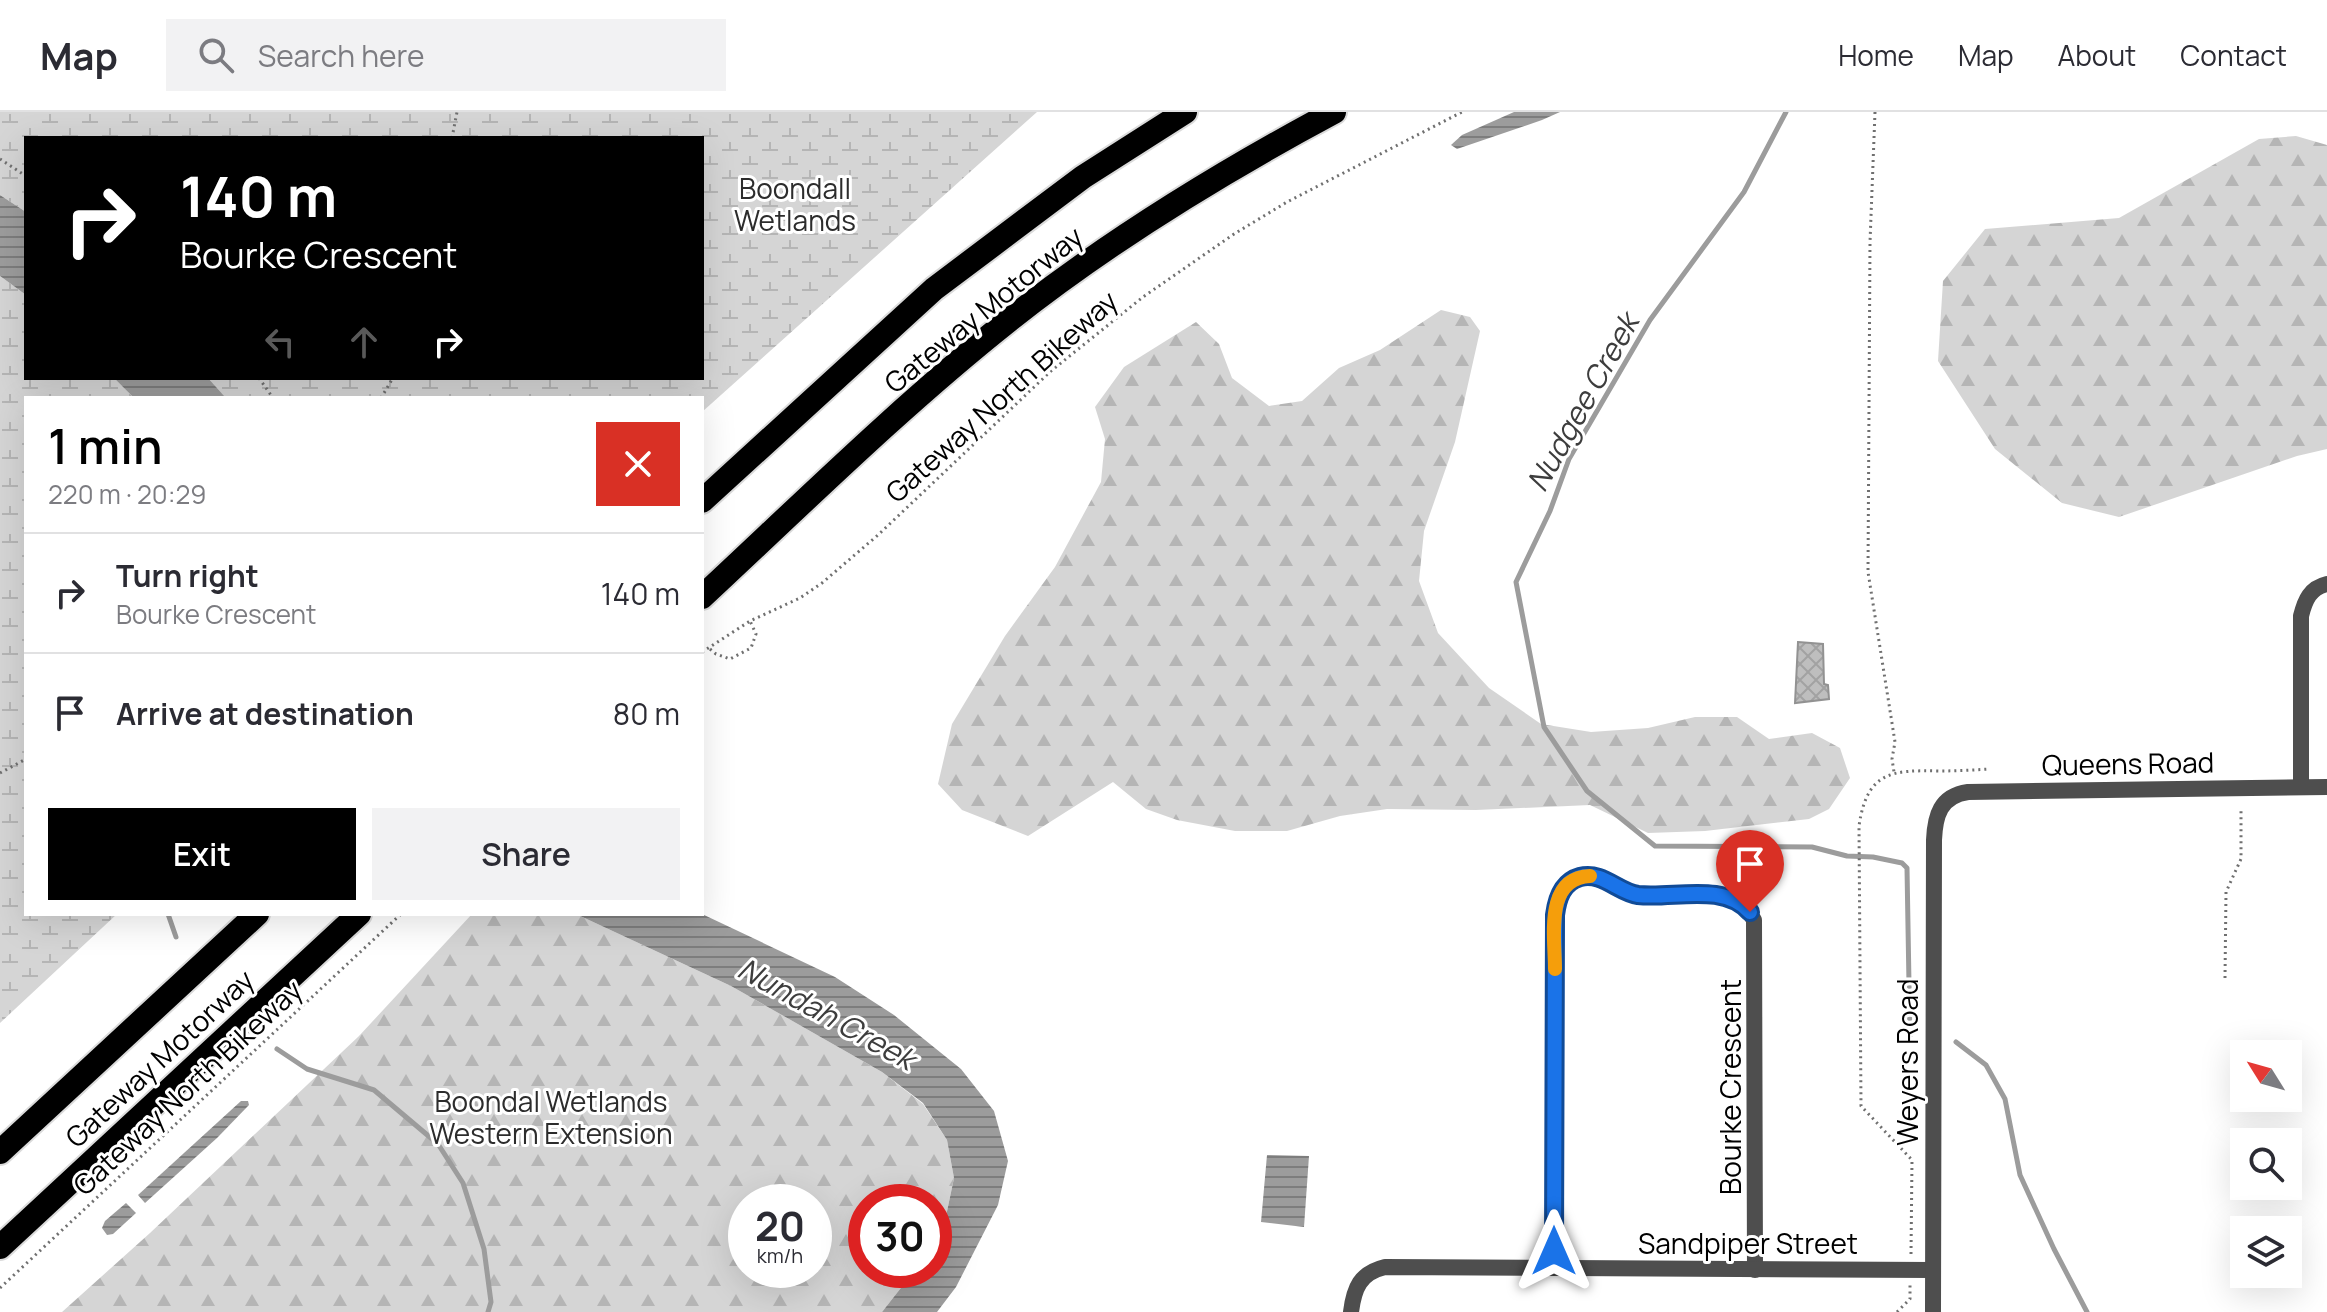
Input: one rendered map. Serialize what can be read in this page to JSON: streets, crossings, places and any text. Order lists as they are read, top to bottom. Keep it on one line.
{"streets":{"highway":["Gateway Motorway"],"street":["Queens Road","Weyers Road","Bourke Crescent","Sandpiper Street"],"path":["Gateway North Bikeway"]},"crossings":[["Queens Road","Weyers Road"],["Weyers Road","Sandpiper Street"],["Bourke Crescent","Sandpiper Street"]],"water":["Nudgee Creek","Nundah Creek"],"parks":["Boondall Wetlands","Boondal Wetlands Western Extension"],"north":"top left","page":{"header":"Map","search":"Search here","nav":["Home","Map","About","Contact"],"turn":["140 m","Bourke Crescent"],"heading":["1 min","220 m · 20:29"],"list":[{"name":"Turn right","note":"Bourke Crescent","value":"140 m"},{"name":"Arrive at destination","value":"80 m"}],"buttons":["Exit","Share"],"speed":"20 km/h","limit":"30"}}
